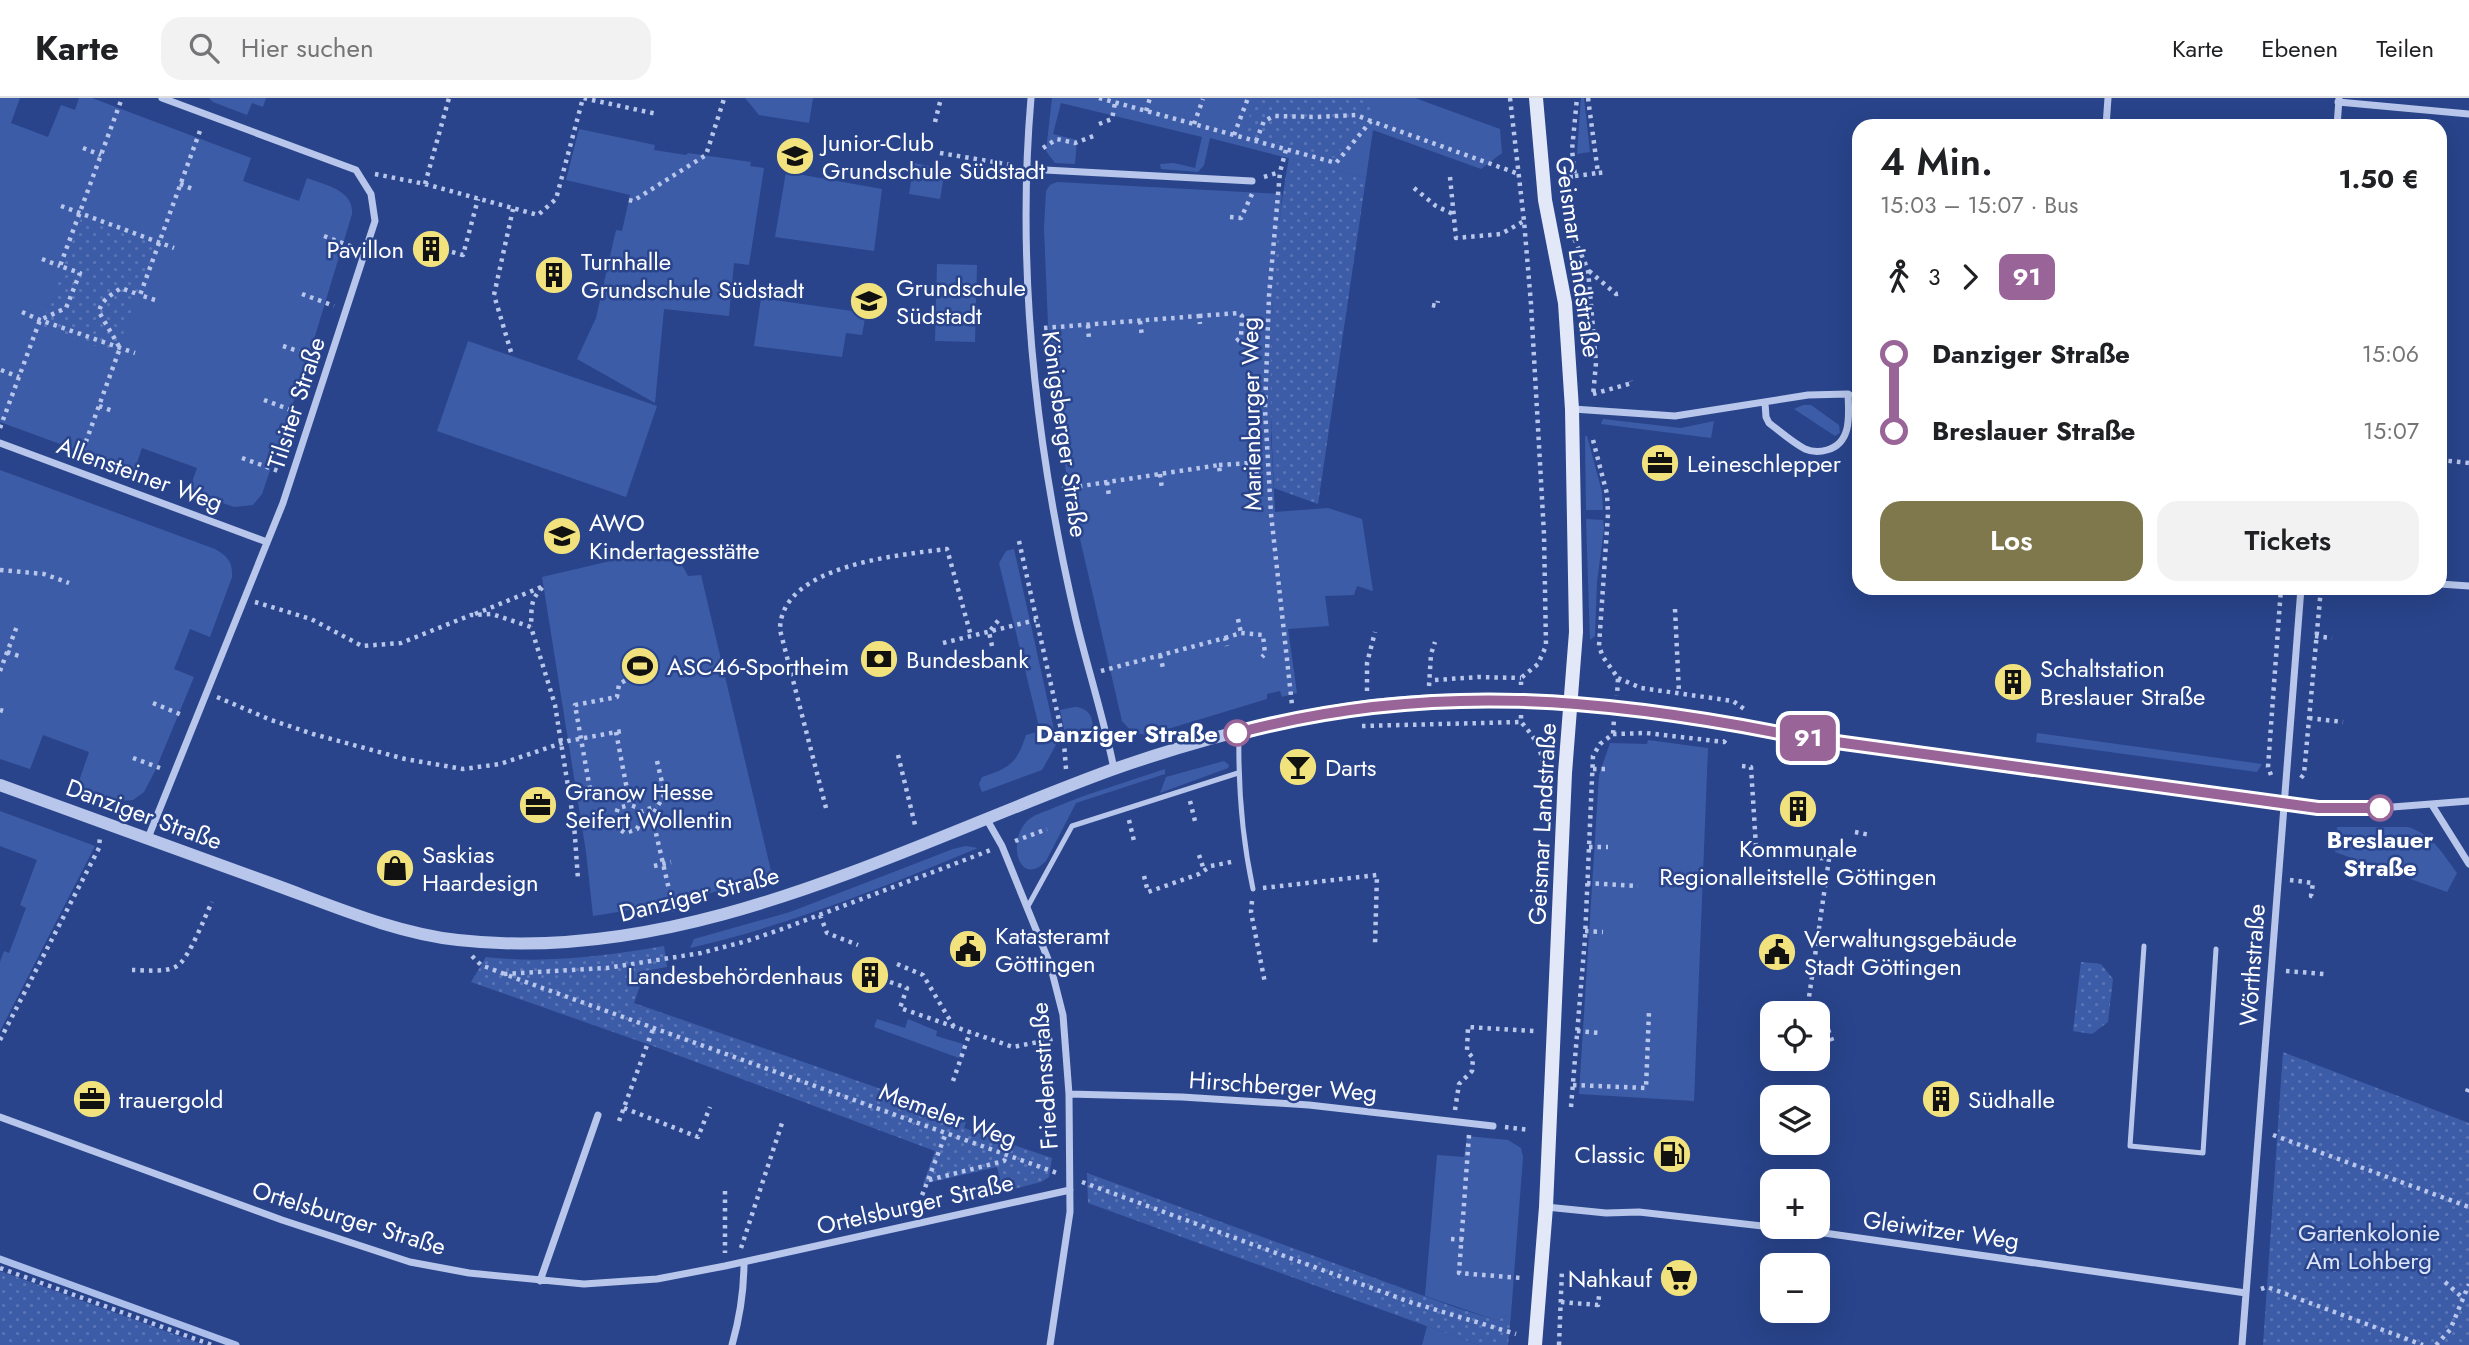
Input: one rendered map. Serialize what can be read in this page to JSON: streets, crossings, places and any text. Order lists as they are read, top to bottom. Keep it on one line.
{"streets":{"main road":["Geismar Landstraße"],"street":["Tilsiter Straße","Königsberger Straße","Allensteiner Weg","Danziger Straße","Wörthstraße","Friedensstraße","Hirschberger Weg","Ortelsburger Straße","Gleiwitzer Weg"],"path":["Marienburger Weg","Memeler Weg"]},"crossings":[["Geismar Landstraße","Danziger Straße"],["Geismar Landstraße","Gleiwitzer Weg"],["Tilsiter Straße","Allensteiner Weg"],["Tilsiter Straße","Danziger Straße"],["Marienburger Weg","Danziger Straße"],["Königsberger Straße","Danziger Straße"],["Danziger Straße","Friedensstraße"],["Danziger Straße","Memeler Weg"],["Wörthstraße","Gleiwitzer Weg"],["Friedensstraße","Hirschberger Weg"],["Friedensstraße","Memeler Weg"],["Friedensstraße","Ortelsburger Straße"]],"parks":["Gartenkolonie Am Lohberg"],"places":{"school or university":["Junior-Club Grundschule Südstadt","Grundschule Südstadt","AWO Kindertagesstätte"],"building":["Pavillon","Turnhalle Grundschule Südstadt","Schaltstation Breslauer Straße","Kommunale Regionalleitstelle Göttingen","Landesbehördenhaus","Südhalle"],"office":["Leineschlepper","Granow Hesse Seifert Wollentin","trauergold"],"bank":["Bundesbank"],"sports":["ASC46-Sportheim"],"other":["Danziger Straße","Breslauer Straße"],"bar":["Darts"],"shop":["Saskias Haardesign"],"public building":["Katasteramt Göttingen","Verwaltungsgebäude Stadt Göttingen"],"fuel station":["Classic"],"supermarket":["Nahkauf"]},"lines":["bus line 91"],"page":{"header":"Karte","search":"Hier suchen","nav":["Karte","Ebenen","Teilen"],"on_map":"91","heading":["4 Min.","15:03 – 15:07 · Bus","1.50 €"],"legs":["3","91"],"list":[{"name":"Danziger Straße","value":"15:06"},{"name":"Breslauer Straße","value":"15:07"}],"buttons":["Los","Tickets"],"map_buttons":["+","−"]}}
